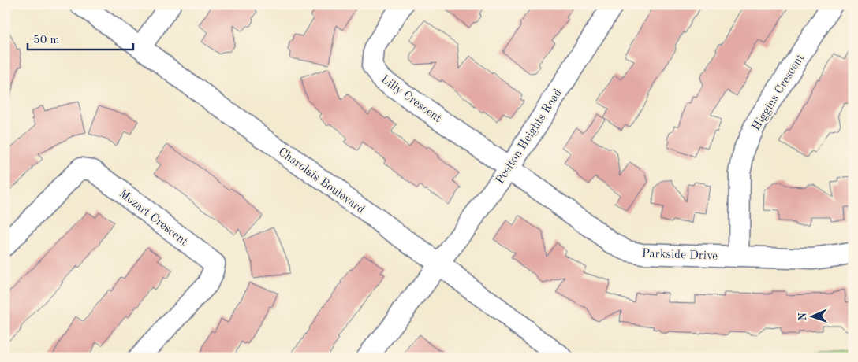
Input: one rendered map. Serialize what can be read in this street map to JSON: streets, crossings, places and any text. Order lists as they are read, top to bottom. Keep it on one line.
{"streets":{"street":["Higgins Crescent","Lilly Crescent","Peelton Heights Road","Charolais Boulevard","Mozart Crescent","Parkside Drive"]},"crossings":[["Higgins Crescent","Parkside Drive"],["Lilly Crescent","Peelton Heights Road"],["Lilly Crescent","Parkside Drive"],["Peelton Heights Road","Charolais Boulevard"],["Peelton Heights Road","Parkside Drive"]],"scale_bar":"50 m","north":"left"}
